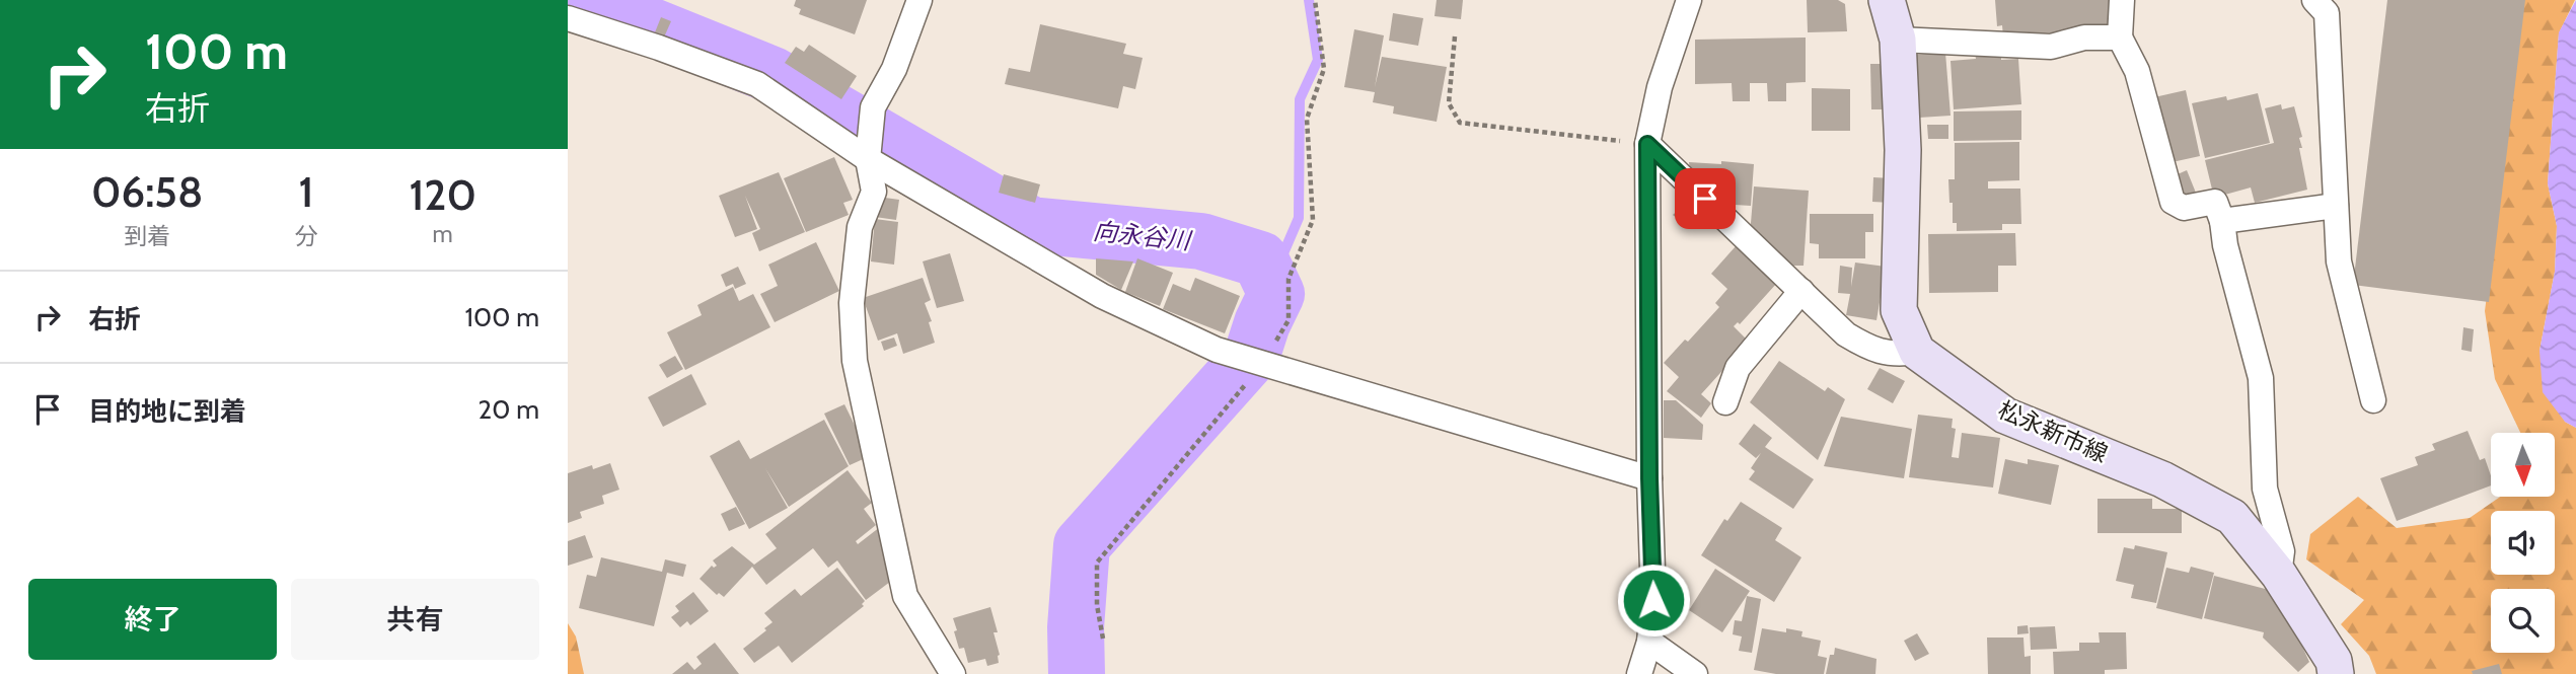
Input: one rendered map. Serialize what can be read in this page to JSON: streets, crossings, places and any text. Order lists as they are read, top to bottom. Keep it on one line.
{"streets":{"main road":["松永新市線"]},"water":["向永谷川"],"north":"bottom","page":{"turn":["100 m","右折"],"eta":["06:58","到着","1","分","120","m"],"list":[{"name":"右折","value":"100 m"},{"name":"目的地に到着","value":"20 m"}],"buttons":["終了","共有"]}}
